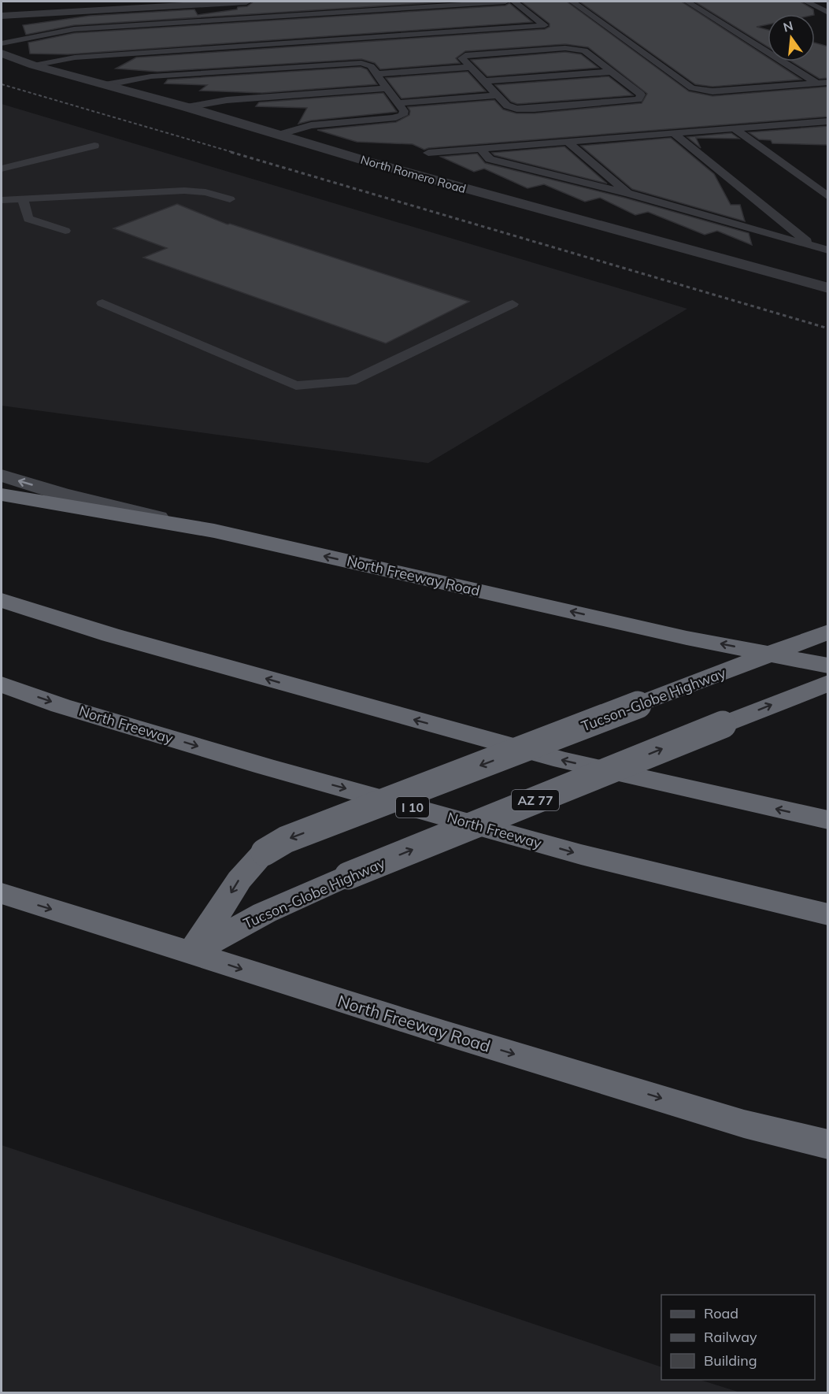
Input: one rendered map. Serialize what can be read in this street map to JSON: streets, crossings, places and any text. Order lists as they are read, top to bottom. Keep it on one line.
{"streets":{"highway":["North Freeway Road","Tucson-Globe Highway","North Freeway","AZ 77","I 10"],"street":["North Romero Road"]},"crossings":[["North Freeway Road","Tucson-Globe Highway"]],"legend":["Road","Railway","Building"],"north":"top"}
